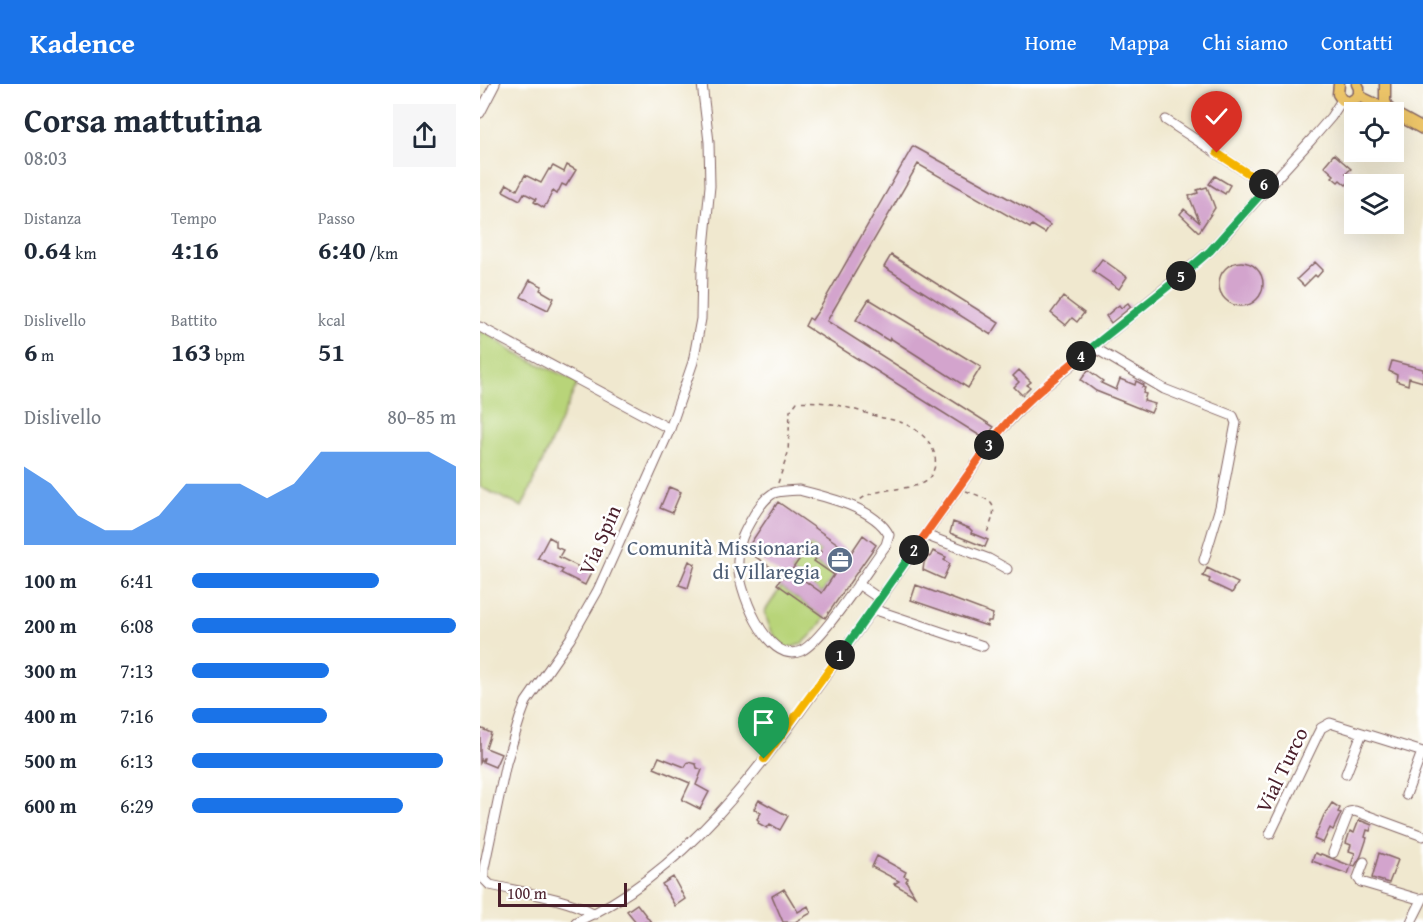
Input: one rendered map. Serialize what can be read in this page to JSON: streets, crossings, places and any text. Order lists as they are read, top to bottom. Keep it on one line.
{"streets":{"street":["Via Spin","Vial Turco"]},"places":{"office":["Comunità Missionaria di Villaregia"]},"scale_bar":"100 m","page":{"header":"Kadence","nav":["Home","Mappa","Chi siamo","Contatti"],"heading":["Corsa mattutina","08:03"],"pins":["6","5","4","3","2","1"],"stats":[["Distanza","0.64 km"],["Tempo","4:16"],["Passo","6:40 /km"],["Dislivello","6 m"],["Battito","163 bpm"],["kcal","51"]],"chart":["Dislivello","80–85 m"],"list":[{"name":"100 m","note":"6:41"},{"name":"200 m","note":"6:08"},{"name":"300 m","note":"7:13"},{"name":"400 m","note":"7:16"},{"name":"500 m","note":"6:13"},{"name":"600 m","note":"6:29"}],"scale":"100 m"}}
